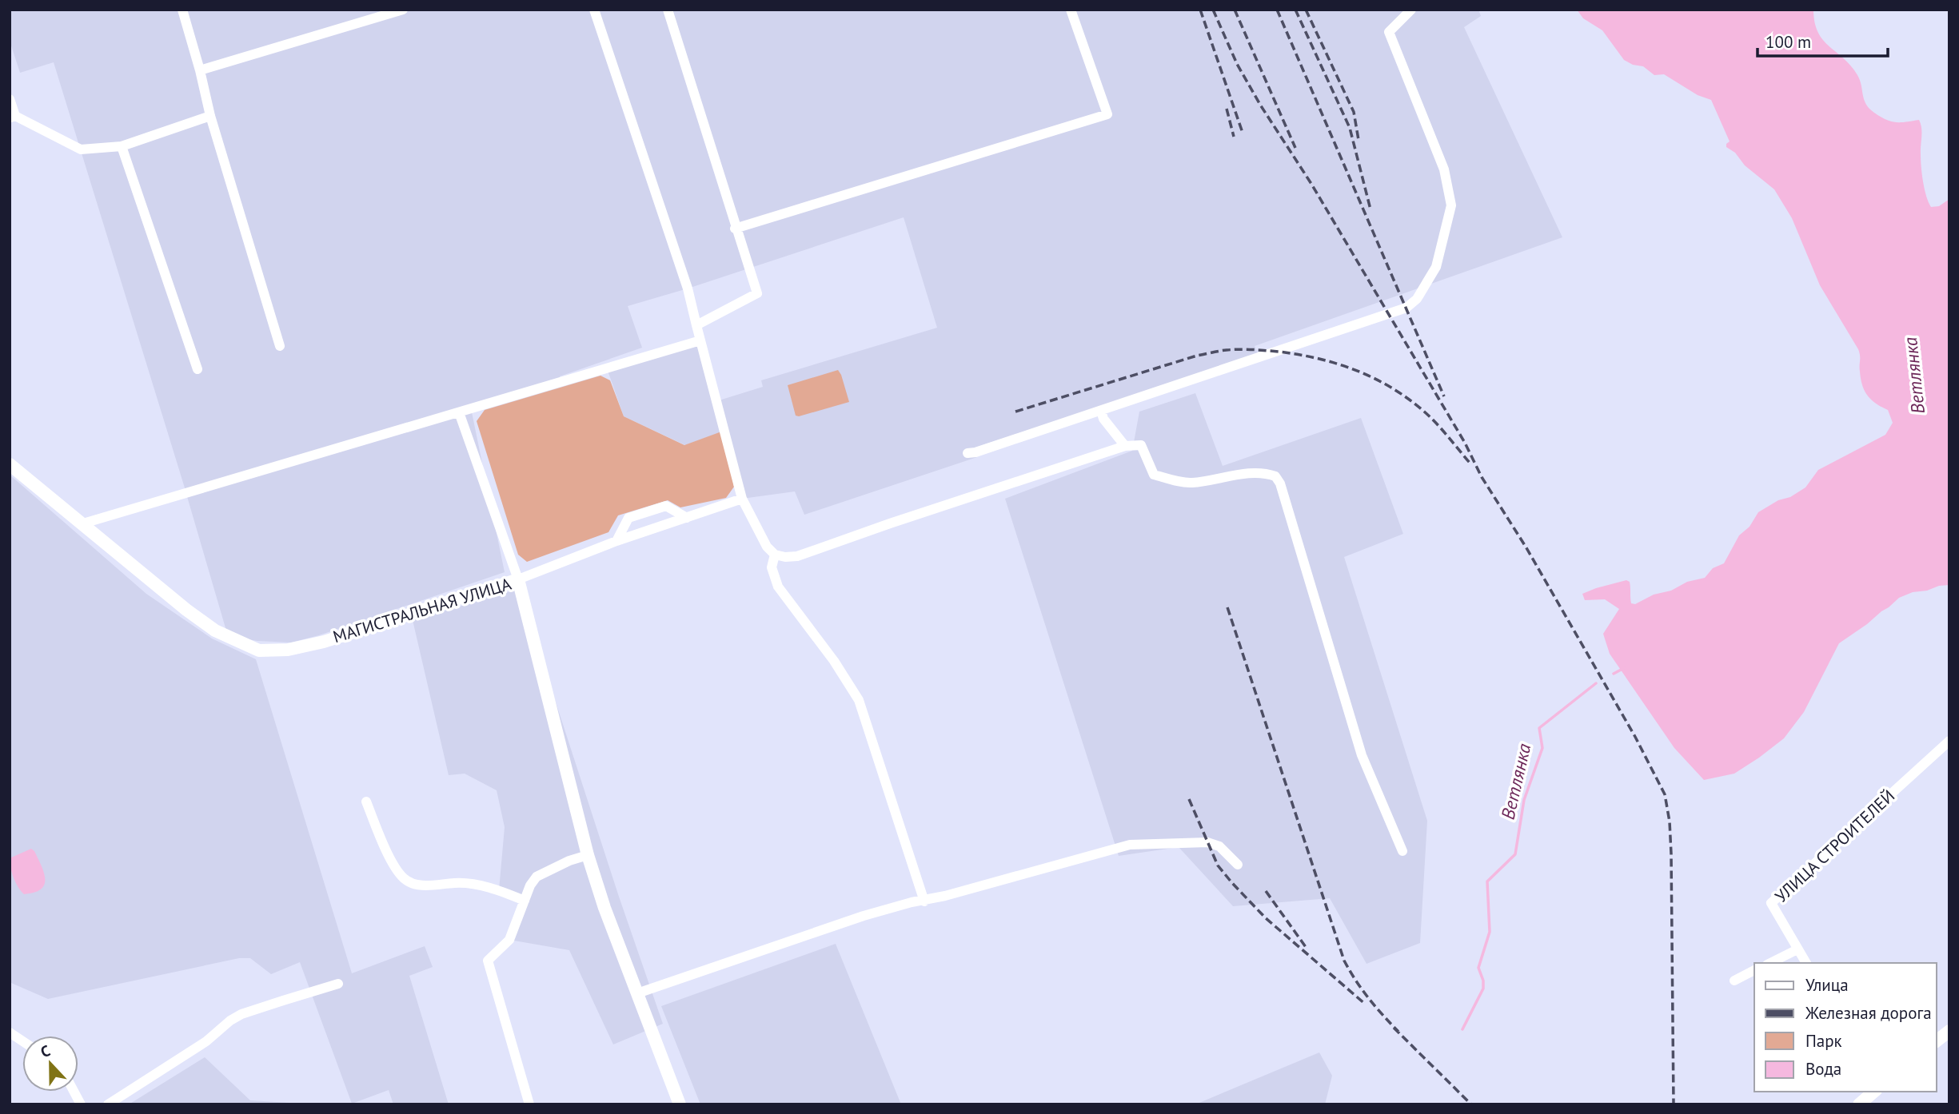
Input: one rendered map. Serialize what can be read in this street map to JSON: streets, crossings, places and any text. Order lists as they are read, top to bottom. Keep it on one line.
{"streets":{"main road":["МАГИСТРАЛЬНАЯ УЛИЦА"],"street":["УЛИЦА СТРОИТЕЛЕЙ"]},"water":["Ветлянка"],"legend":["Улица","Железная дорога","Парк","Вода"],"scale_bar":"100 m","north":"top"}
